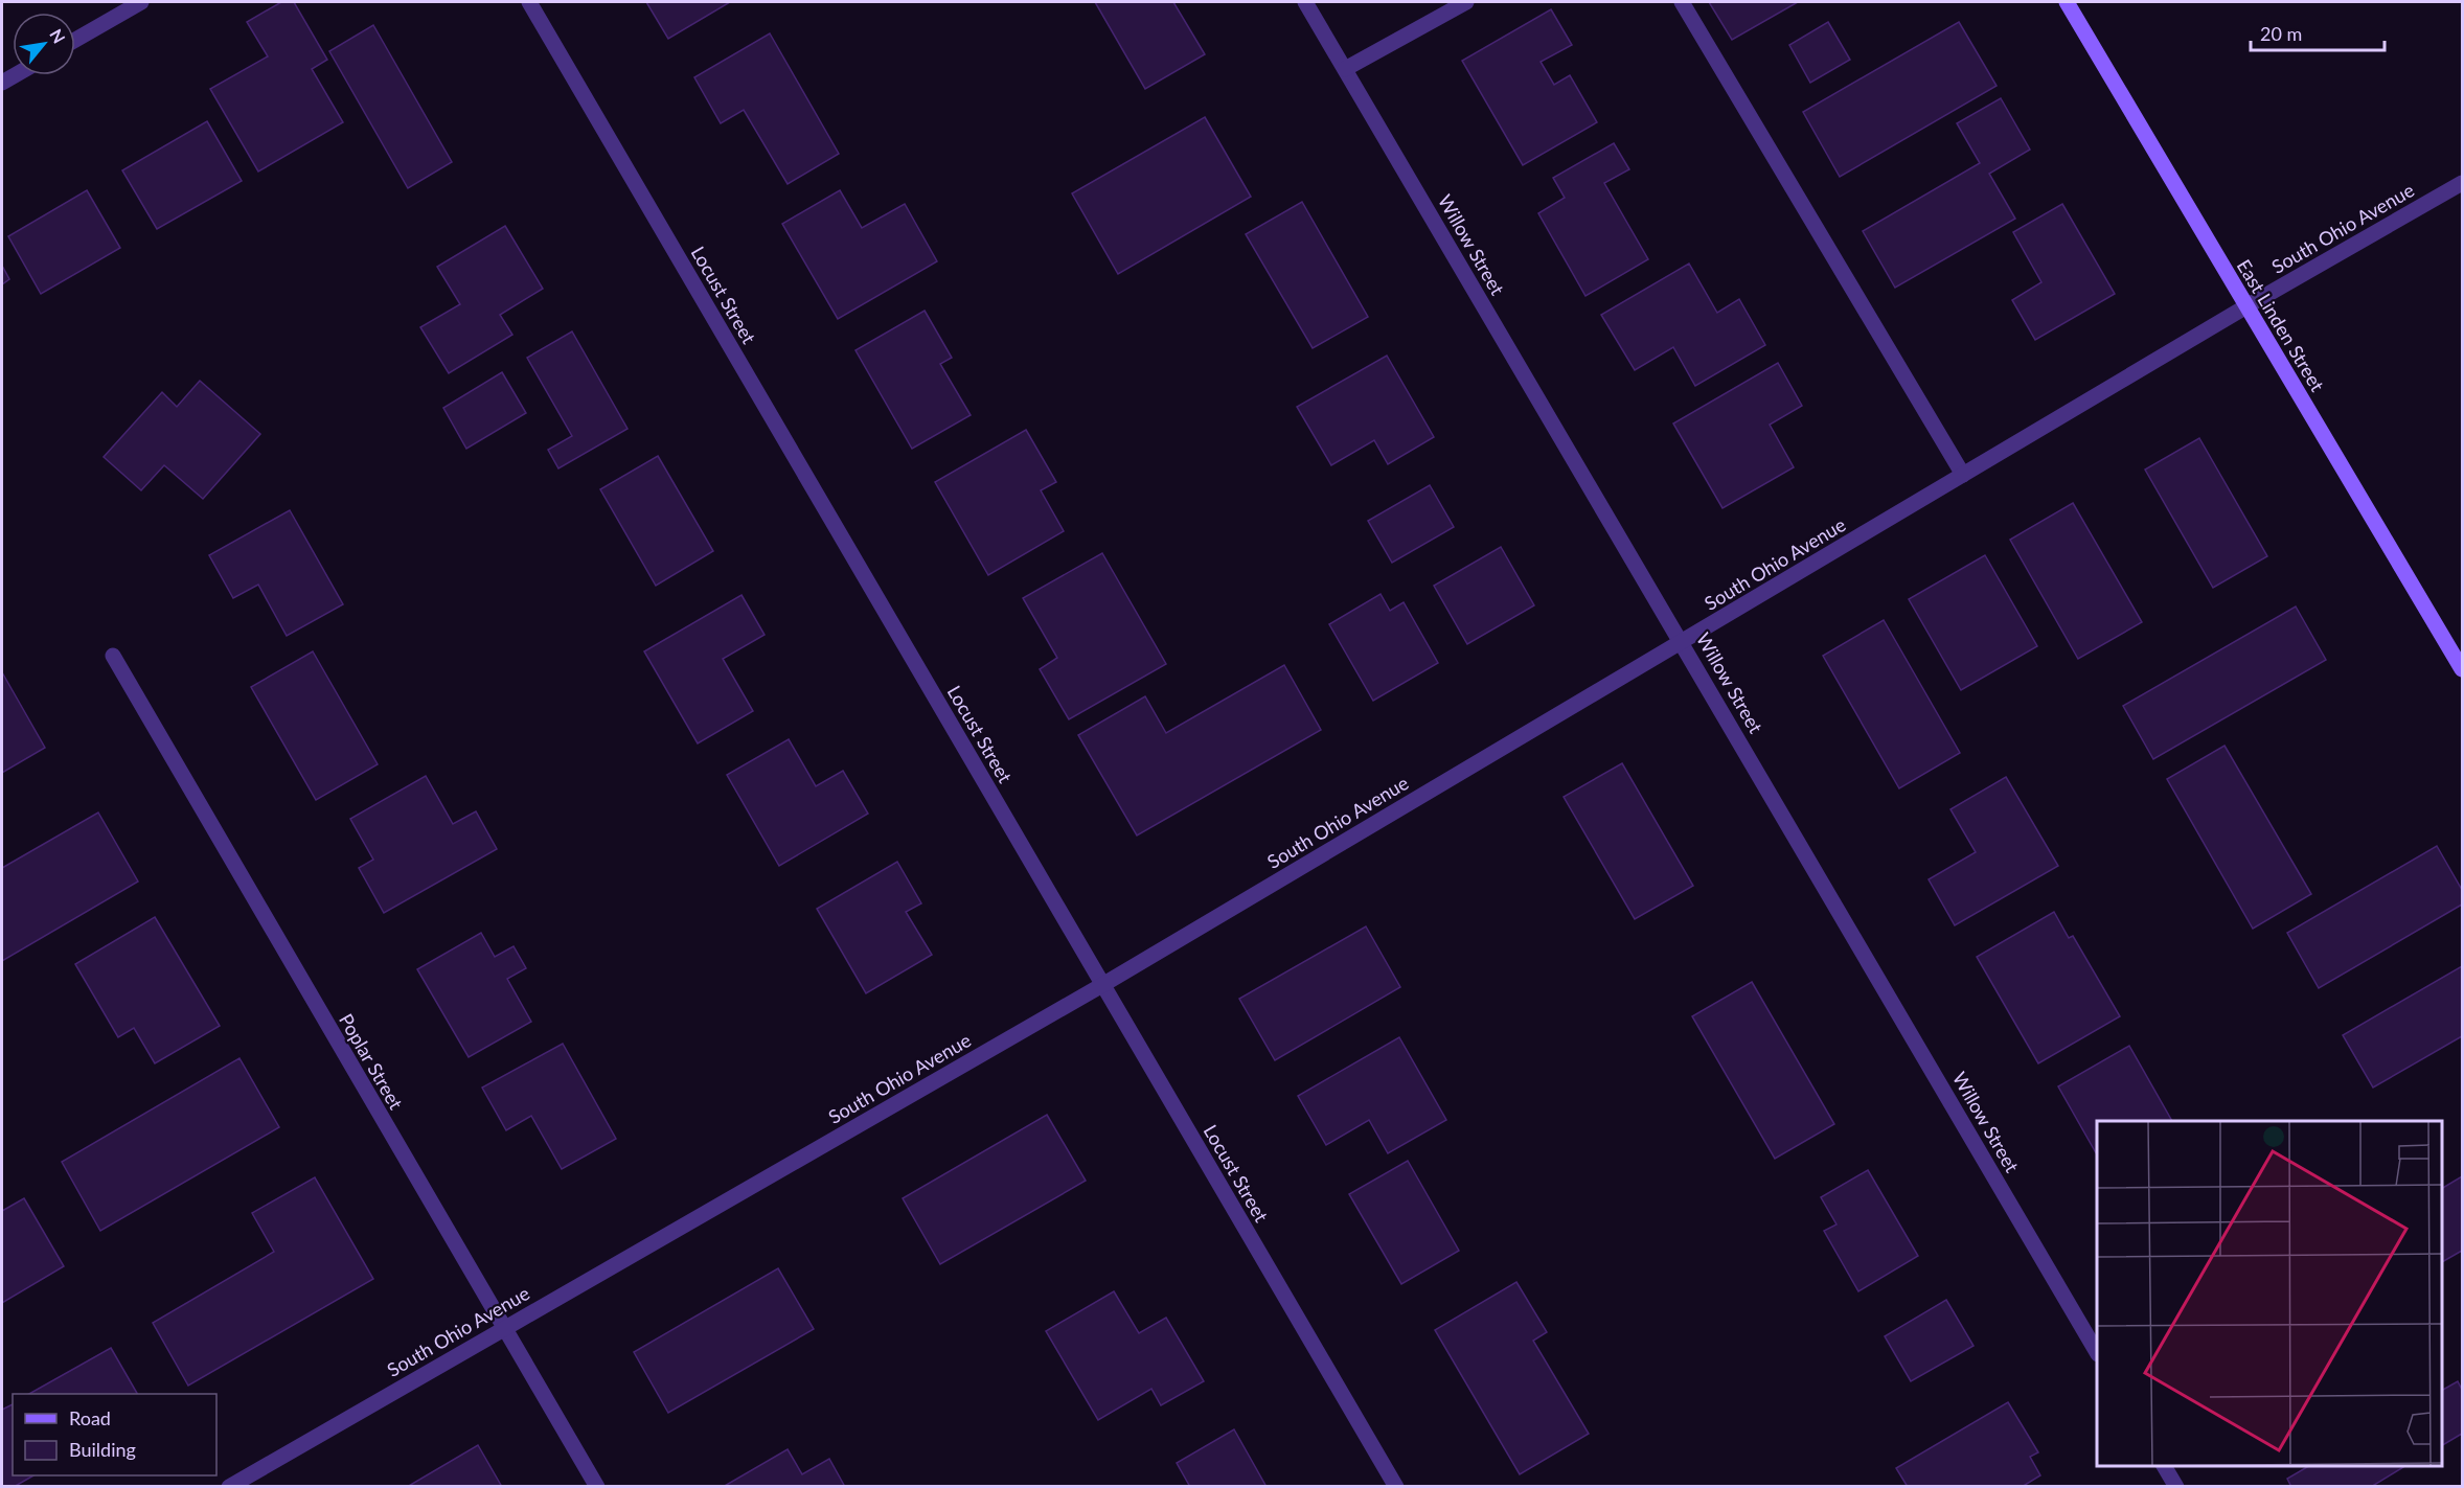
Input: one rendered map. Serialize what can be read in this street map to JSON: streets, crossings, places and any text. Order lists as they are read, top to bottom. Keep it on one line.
{"streets":{"main road":["East Linden Street"],"street":["South Ohio Avenue","Willow Street","Locust Street","Poplar Street"]},"crossings":[["South Ohio Avenue","Willow Street"],["South Ohio Avenue","Locust Street"],["South Ohio Avenue","East Linden Street"],["South Ohio Avenue","Poplar Street"]],"legend":["Road","Building"],"scale_bar":"20 m","north":"top right"}
